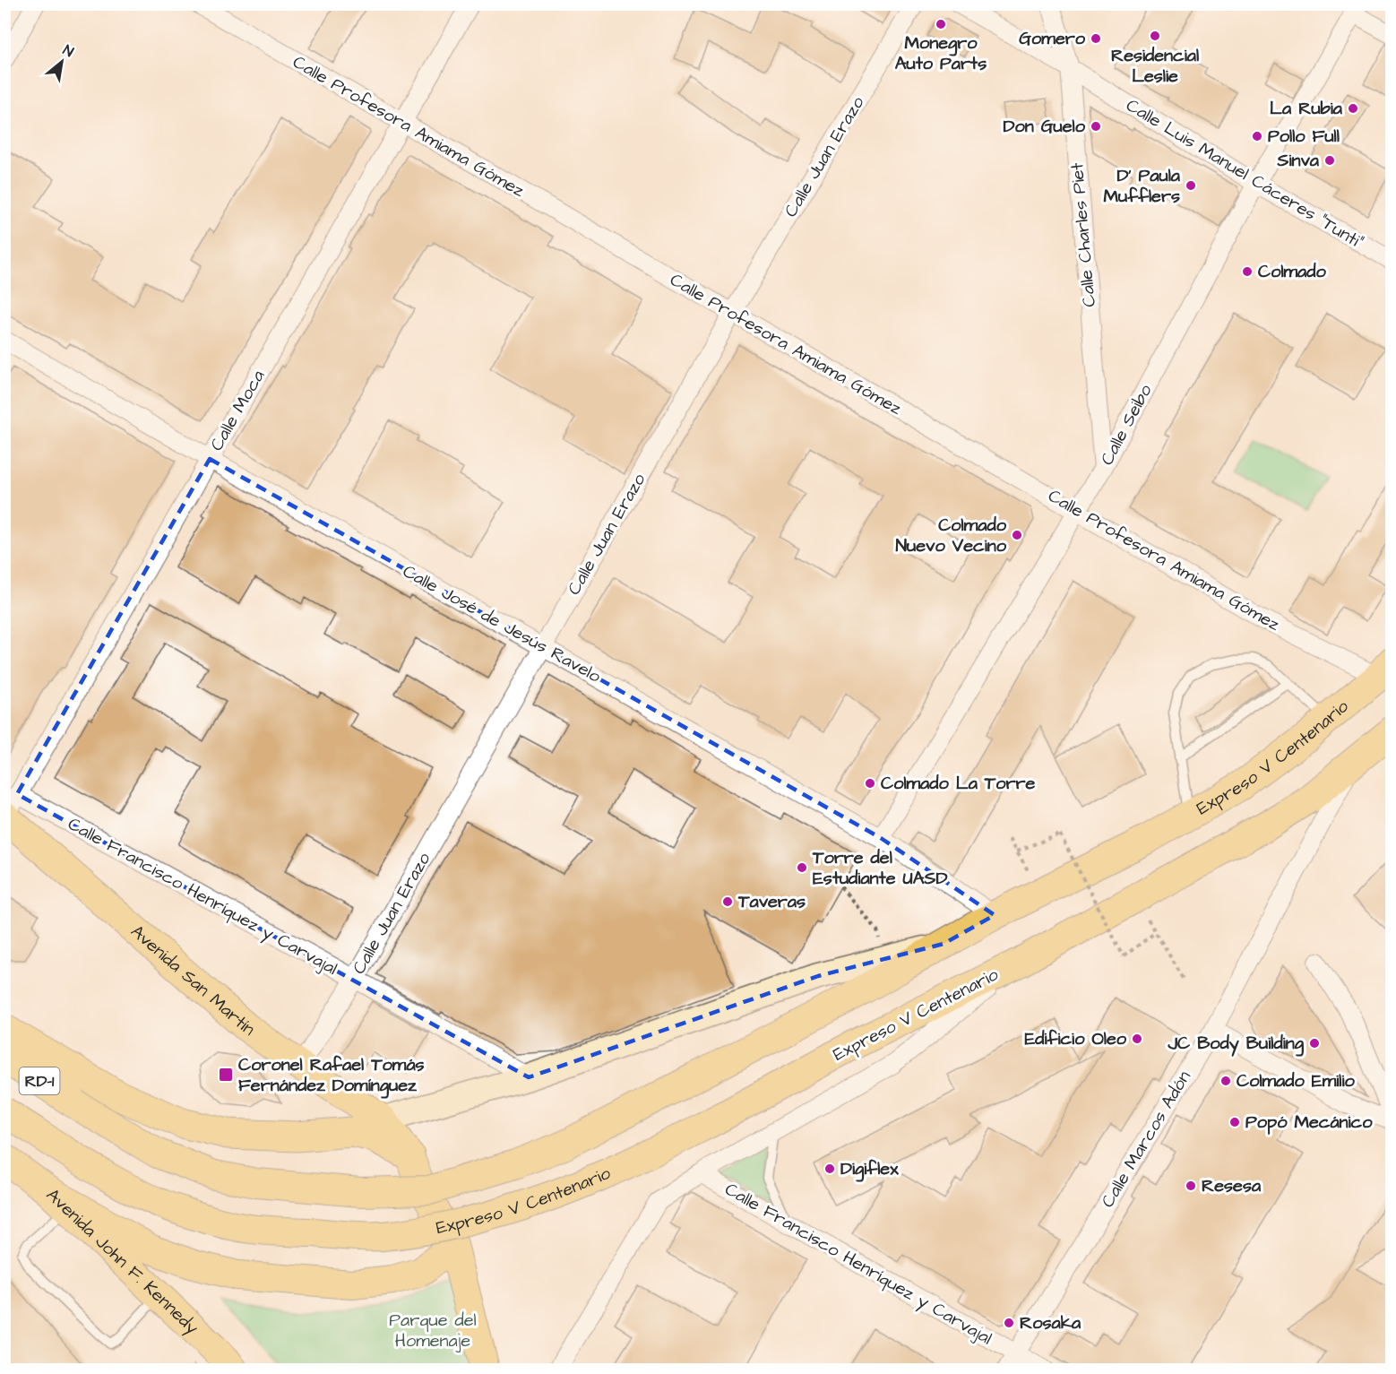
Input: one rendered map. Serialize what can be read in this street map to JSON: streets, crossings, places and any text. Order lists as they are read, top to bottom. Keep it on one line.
{"streets":{"main road":["Expreso V Centenario","Avenida San Martín","RD-1","Avenida John F. Kennedy"],"street":["Calle Profesora Amiama Gómez","Calle Juan Erazo","Calle Luis Manuel Cáceres \"Tunti\"","Calle Charles Piet","Calle Moca","Calle Seibo","Calle José de Jesús Ravelo","Calle Francisco Henríquez y Carvajal","Calle Marcos Adón"]},"crossings":[["Calle Profesora Amiama Gómez","Calle Juan Erazo"],["Calle Profesora Amiama Gómez","Calle Moca"],["Calle Profesora Amiama Gómez","Calle Seibo"],["Calle Profesora Amiama Gómez","Expreso V Centenario"],["Calle Juan Erazo","Calle José de Jesús Ravelo"],["Calle Juan Erazo","Calle Francisco Henríquez y Carvajal"],["Calle Juan Erazo","Avenida San Martín"],["Calle Luis Manuel Cáceres \"Tunti\"","Calle Charles Piet"],["Calle Luis Manuel Cáceres \"Tunti\"","Calle Seibo"],["Calle Charles Piet","Calle Seibo"],["Calle Moca","Calle José de Jesús Ravelo"],["Calle Moca","Calle Francisco Henríquez y Carvajal"],["Calle Moca","Avenida San Martín"],["Calle Seibo","Calle José de Jesús Ravelo"],["Calle José de Jesús Ravelo","Expreso V Centenario"],["Expreso V Centenario","Calle Francisco Henríquez y Carvajal"],["Expreso V Centenario","Avenida San Martín"],["Expreso V Centenario","Calle Marcos Adón"],["Calle Francisco Henríquez y Carvajal","Avenida San Martín"],["Calle Francisco Henríquez y Carvajal","Calle Marcos Adón"]],"parks":["Parque del Homenaje"],"places":{"other":["Monegro Auto Parts","Residencial Leslie","Gomero","La Rubia","Don Guelo","Pollo Full","Sinva","D' Paula Mufflers","Colmado","Colmado Nuevo Vecino","Colmado La Torre","Torre del Estudiante UASD","Taveras","Edificio Oleo","JC Body Building","Colmado Emilio","Popó Mecánico","Digiflex","Resesa","Rosaka"],"transit":["Coronel Rafael Tomás Fernández Domínguez"]},"north":"top right"}
